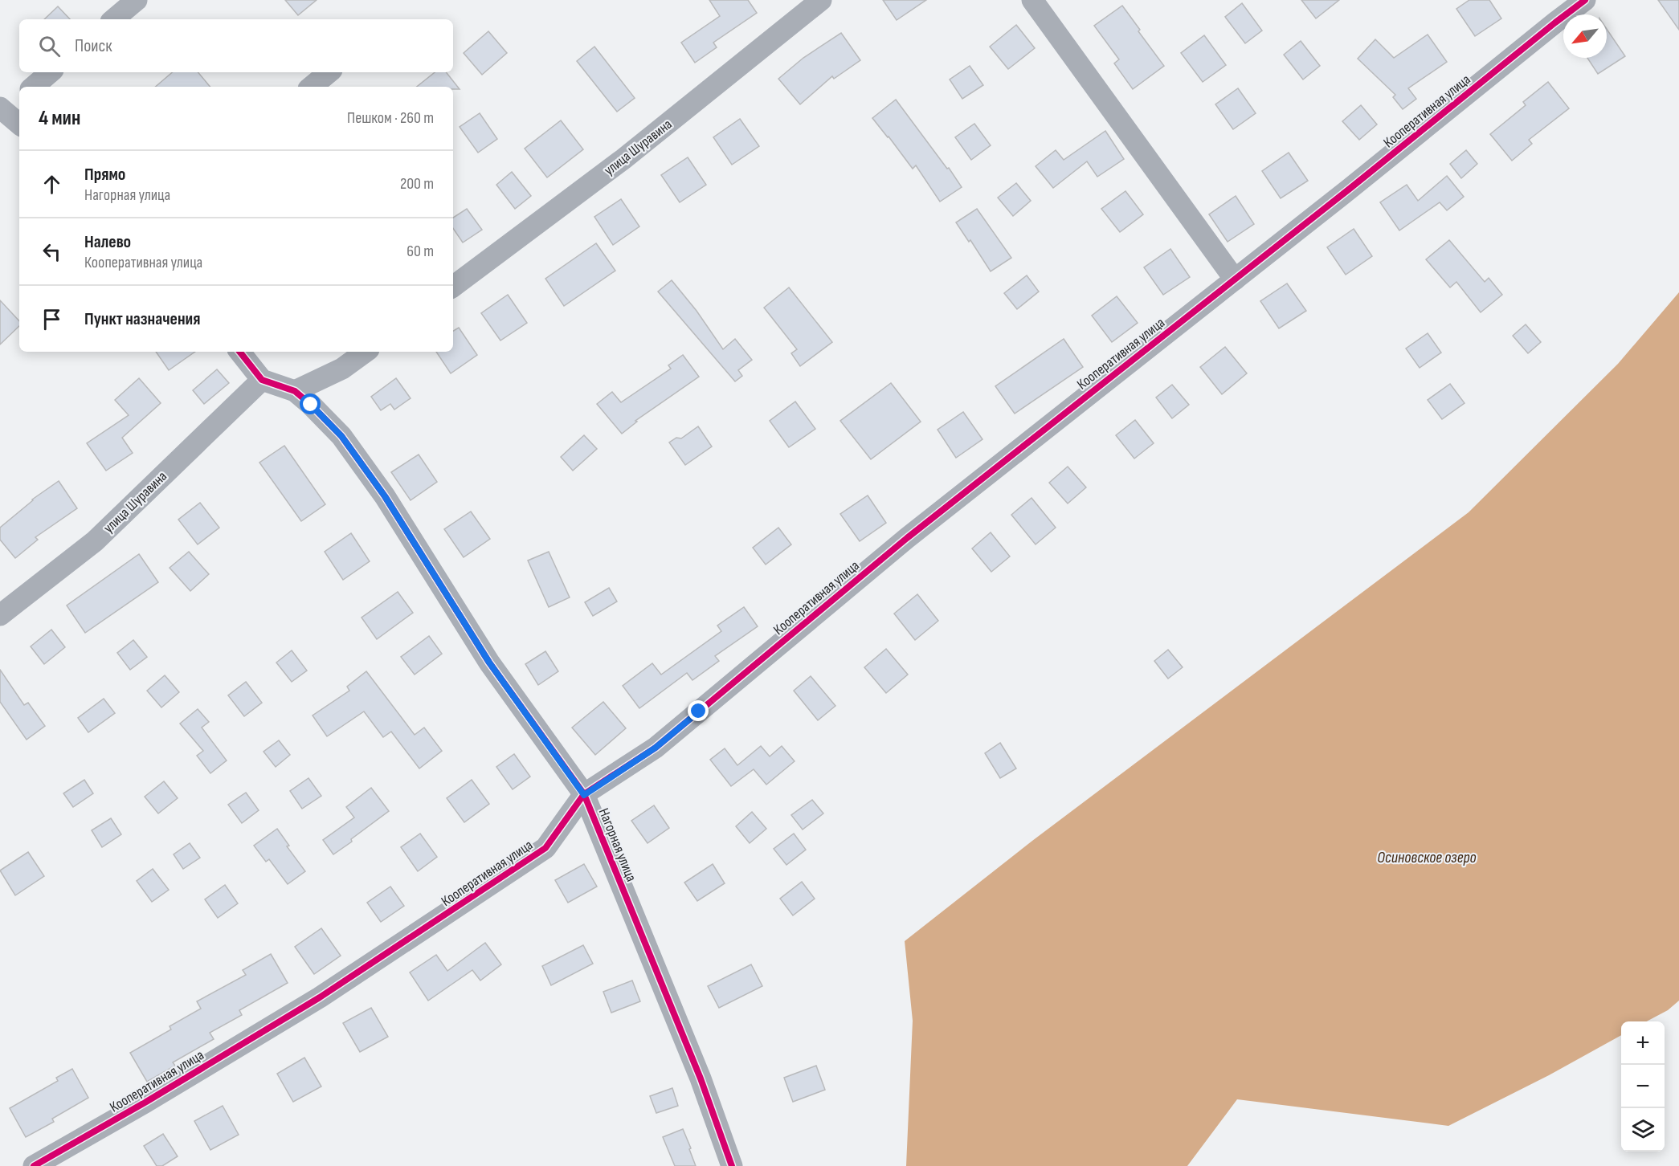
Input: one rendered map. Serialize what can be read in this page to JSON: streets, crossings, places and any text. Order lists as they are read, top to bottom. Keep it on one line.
{"streets":{"street":["Кооперативная улица","улица Шуравина","Нагорная улица"]},"crossings":[["Кооперативная улица","Нагорная улица"],["улица Шуравина","Нагорная улица"]],"water":["Осиновское озеро"],"north":"bottom left","page":{"search":"Поиск","heading":["4 мин","Пешком · 260 m"],"list":[["Прямо","Нагорная улица","200 m"],["Налево","Кооперативная улица","60 m"],"Пункт назначения"],"map_buttons":["+","−"]}}
